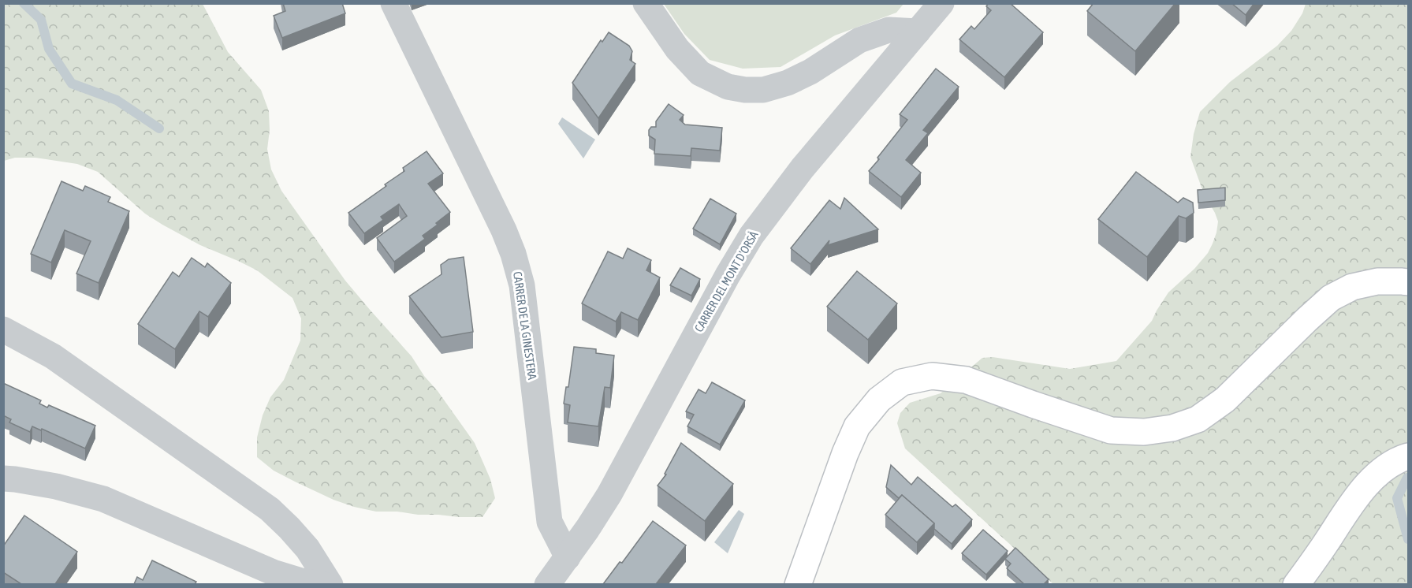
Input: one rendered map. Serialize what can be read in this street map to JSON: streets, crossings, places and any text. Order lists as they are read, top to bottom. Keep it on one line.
{"streets":{"street":["CARRER DEL MONT D'ORSÀ","CARRER DE LA GINESTERA"]},"crossings":[["CARRER DEL MONT D'ORSÀ","CARRER DE LA GINESTERA"]]}
